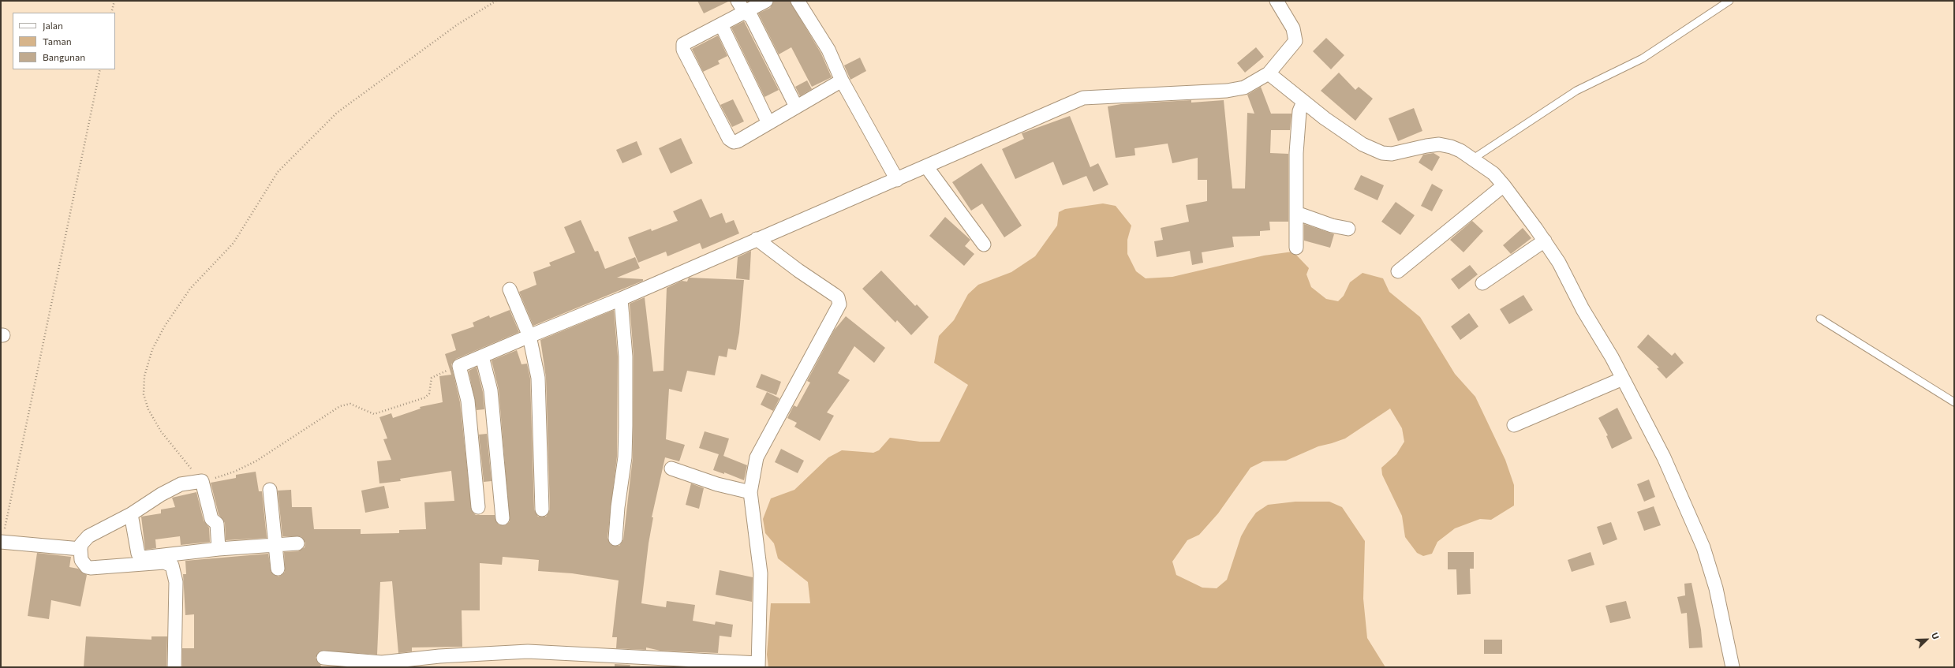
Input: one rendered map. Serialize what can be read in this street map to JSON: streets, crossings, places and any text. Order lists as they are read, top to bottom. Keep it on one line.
{"legend":["Jalan","Taman","Bangunan"],"north":"top right"}
